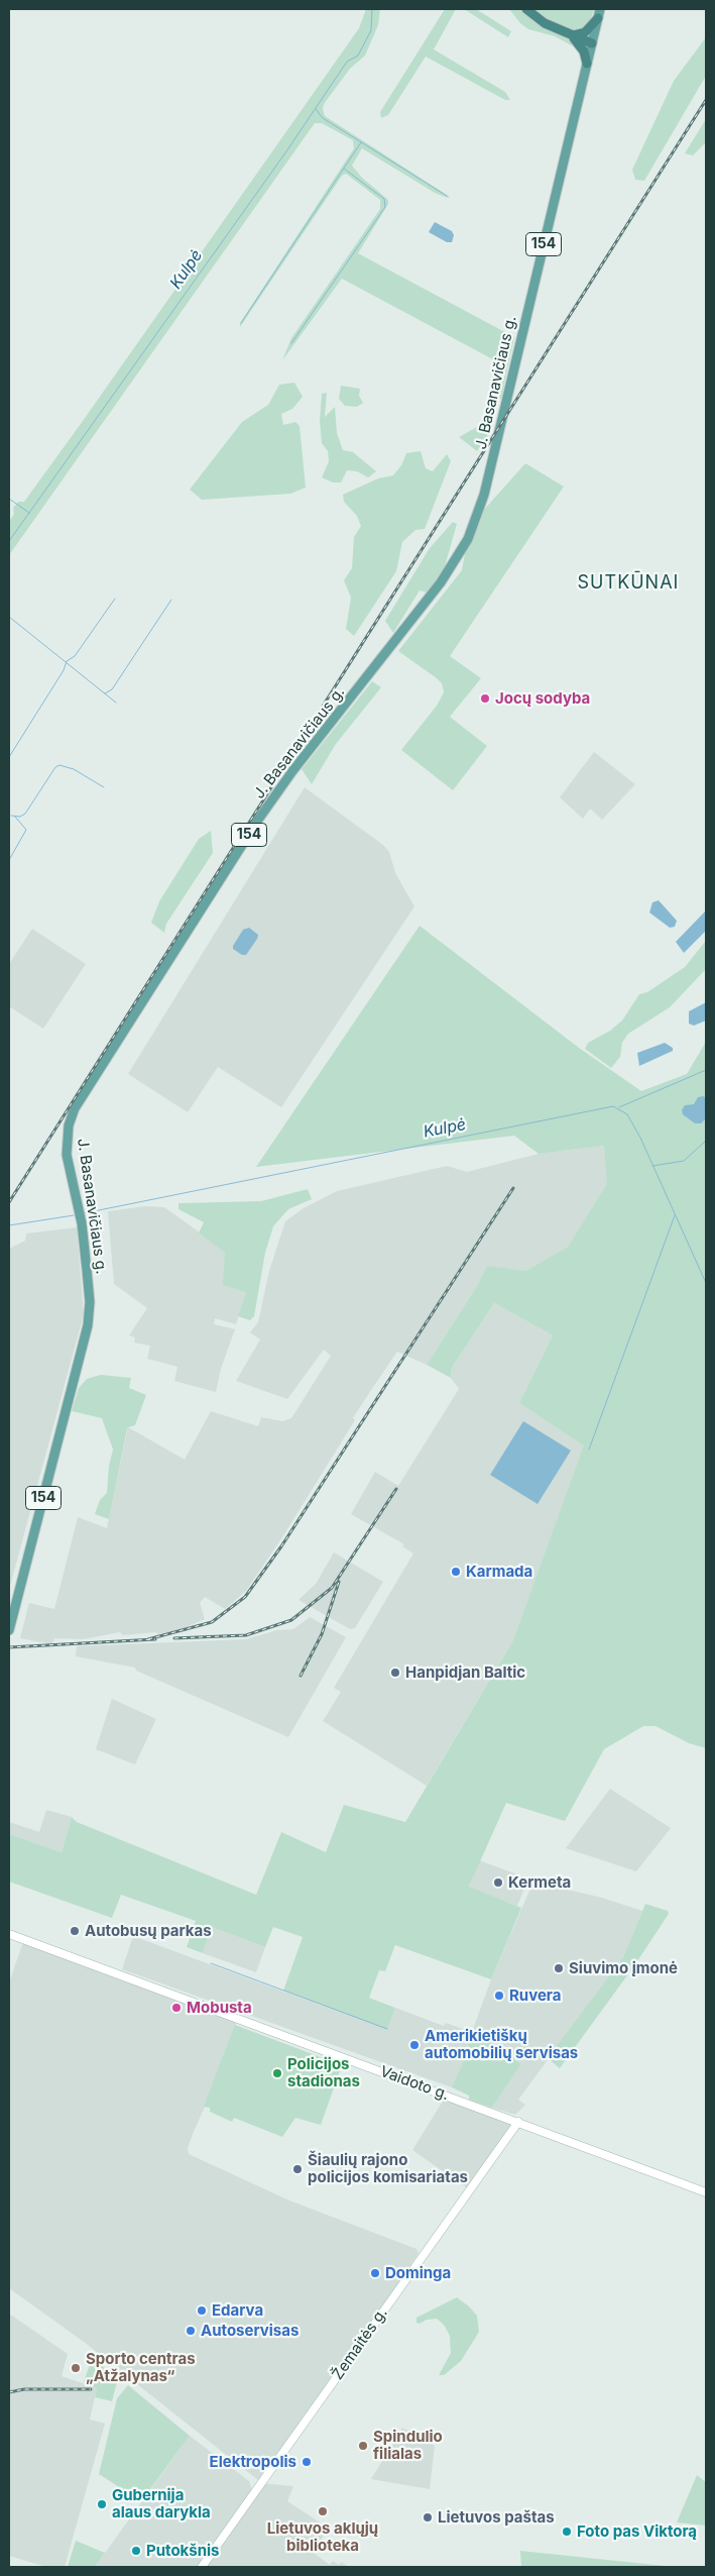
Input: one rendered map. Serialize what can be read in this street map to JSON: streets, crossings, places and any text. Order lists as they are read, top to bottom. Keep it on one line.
{"streets":{"main road":["154","J. Basanavičiaus g.","Vaidoto g.","Žemaitės g."]},"crossings":[["Vaidoto g.","Žemaitės g."]],"districts":["SUTKŪNAI"],"water":["Kulpė"],"places":["Jocų sodyba","Karmada","Hanpidjan Baltic","Kermeta","Autobusų parkas","Siuvimo įmonė","Ruvera","Mobusta","Amerikietiškų automobilių servisas","Policijos stadionas","Šiaulių rajono policijos komisariatas","Dominga","Edarva","Autoservisas","Sporto centras „Atžalynas“","Spindulio filialas","Elektropolis","Gubernija alaus darykla","Lietuvos aklųjų biblioteka","Lietuvos paštas","Foto pas Viktorą","Putokšnis"]}
